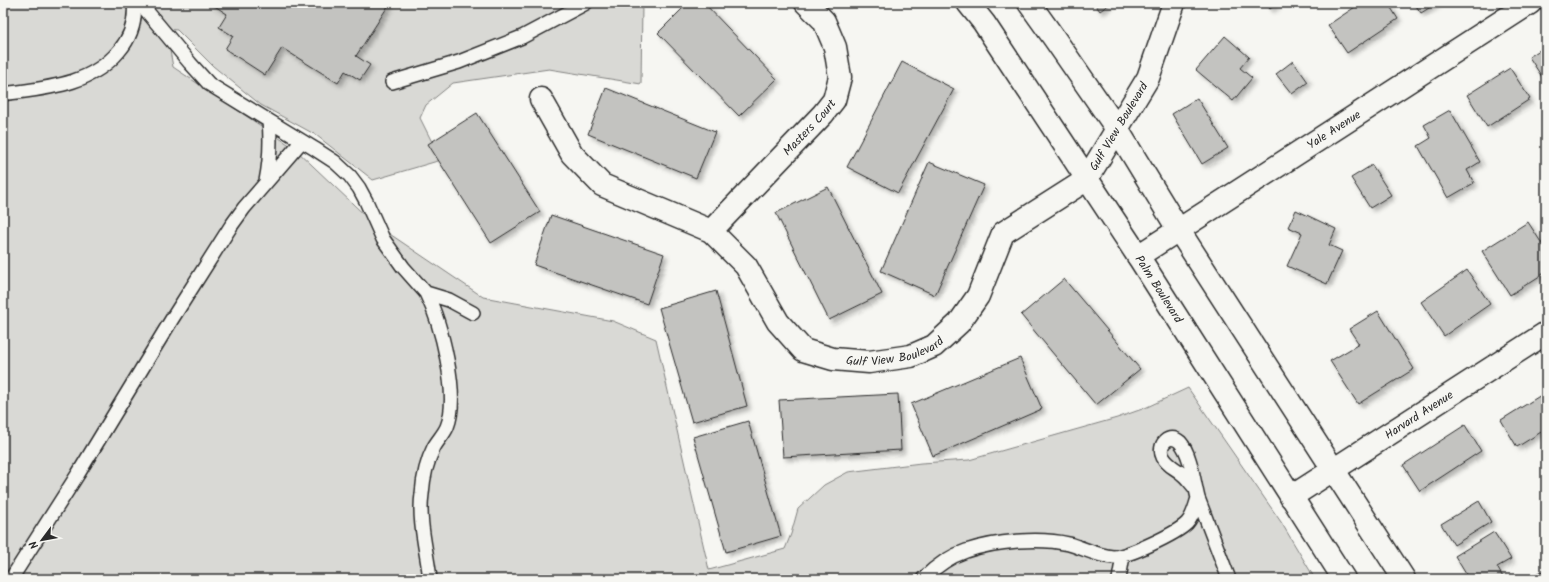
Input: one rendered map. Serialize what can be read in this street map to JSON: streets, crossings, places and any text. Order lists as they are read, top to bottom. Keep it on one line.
{"streets":{"street":["Masters Court","Gulf View Boulevard","Yale Avenue","Palm Boulevard","Harvard Avenue"]},"crossings":[["Masters Court","Gulf View Boulevard"],["Gulf View Boulevard","Palm Boulevard"],["Yale Avenue","Palm Boulevard"],["Palm Boulevard","Harvard Avenue"]],"north":"bottom left"}
